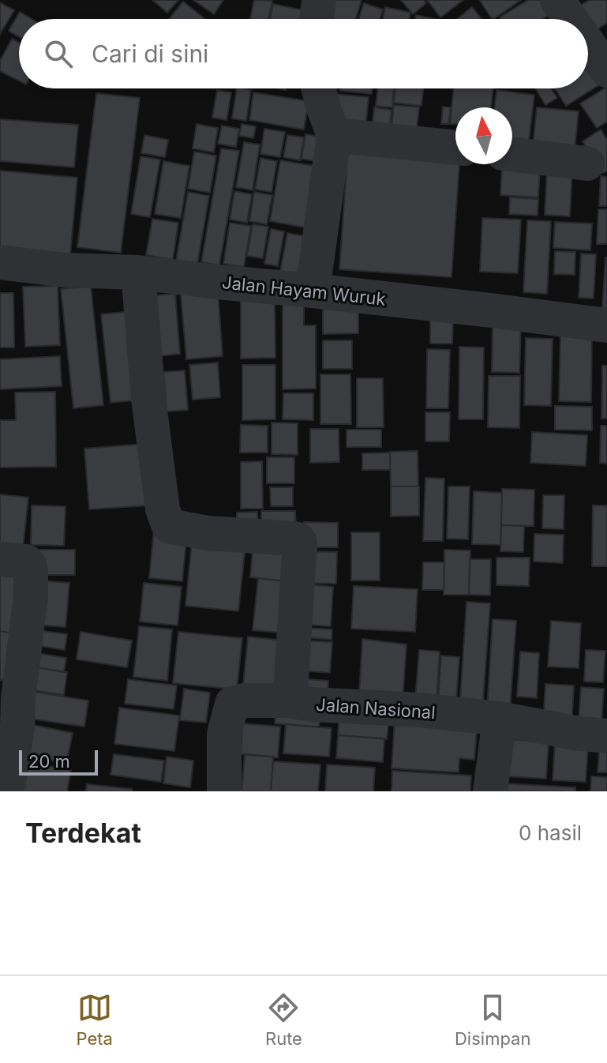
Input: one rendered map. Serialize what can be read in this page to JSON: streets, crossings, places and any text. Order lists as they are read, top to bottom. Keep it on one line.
{"streets":{"street":["Jalan Hayam Wuruk","Jalan Nasional"]},"scale_bar":"20 m","north":"top","page":{"search":"Cari di sini","scale":"20 m","heading":["Terdekat","0 hasil"],"nav":["Peta","Rute","Disimpan"]}}
